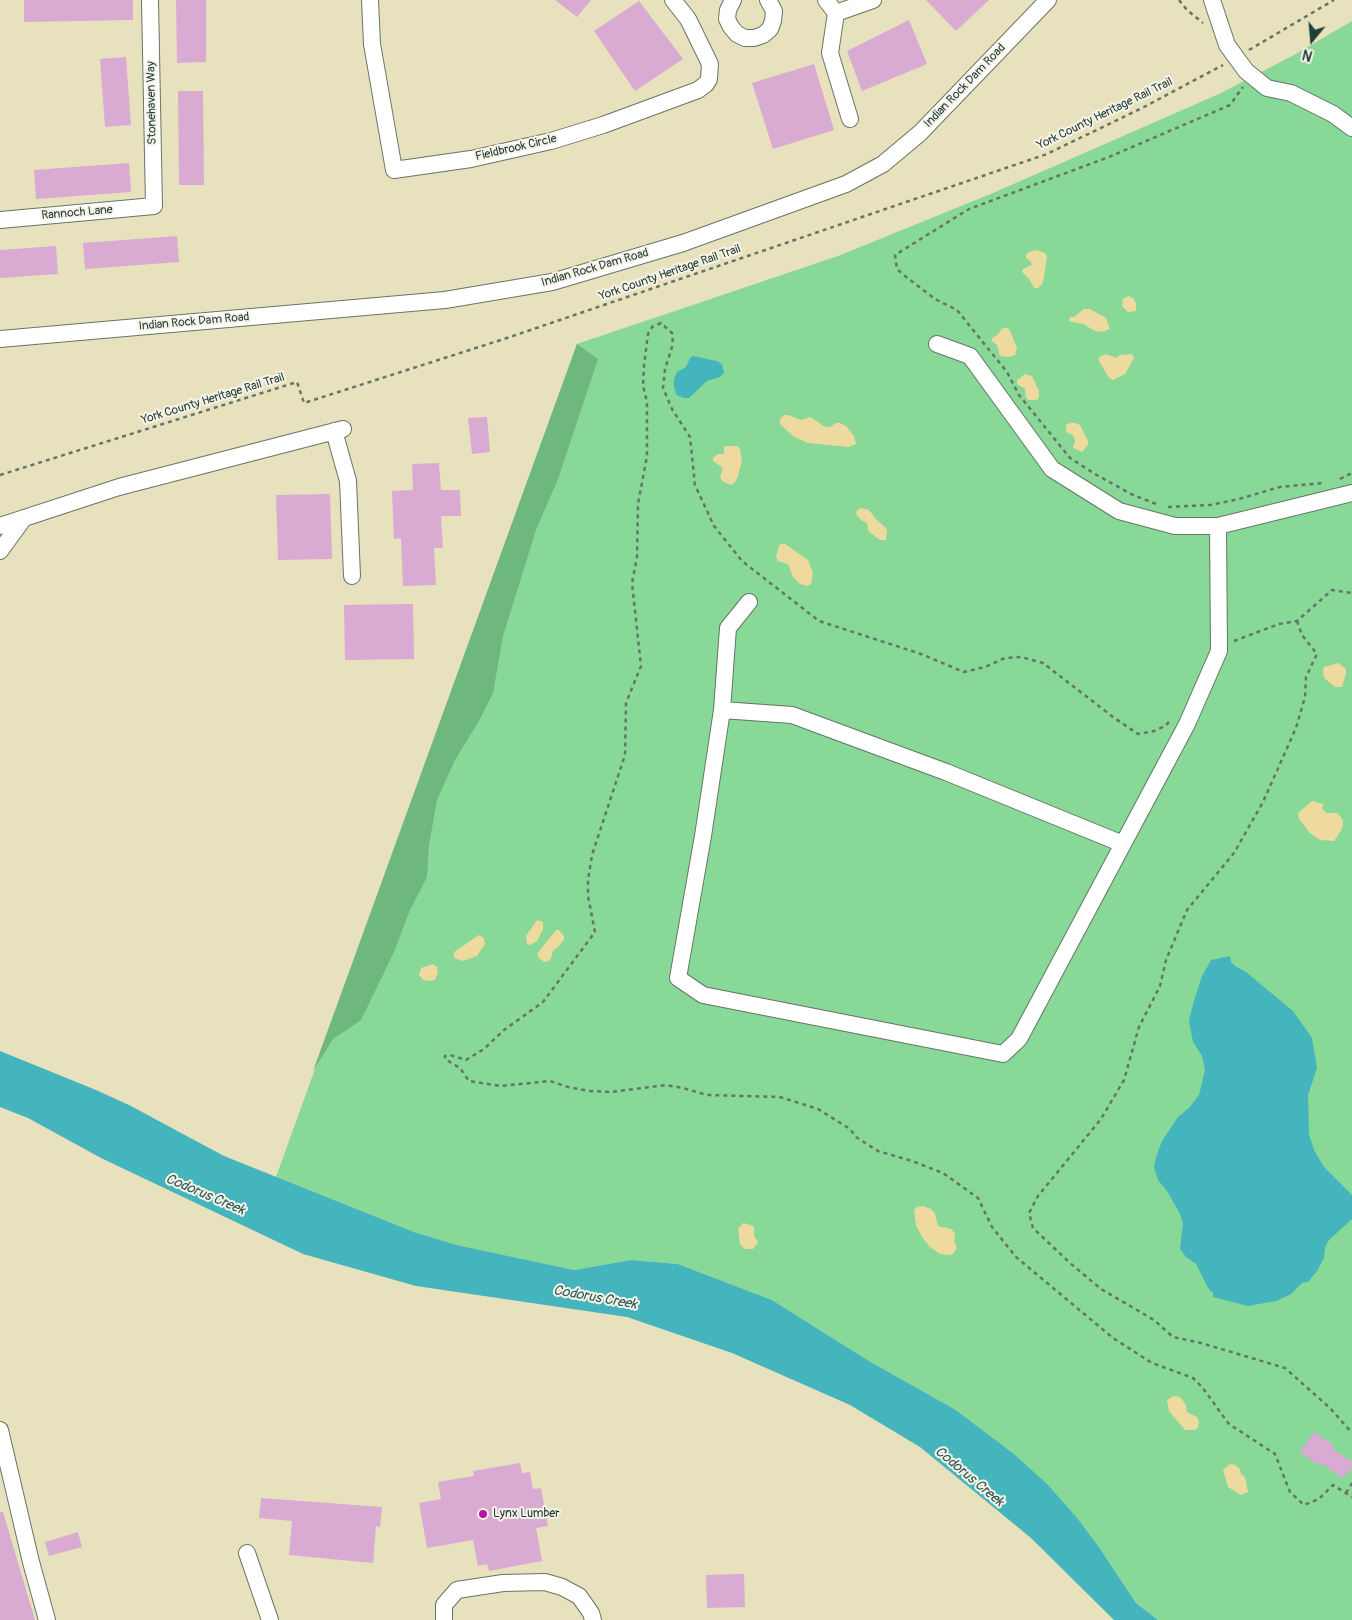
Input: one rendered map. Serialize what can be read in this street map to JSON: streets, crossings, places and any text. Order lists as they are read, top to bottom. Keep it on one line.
{"streets":{"street":["Indian Rock Dam Road","Stonehaven Way","Fieldbrook Circle","Rannoch Lane"],"path":["York County Heritage Rail Trail"]},"crossings":[["Stonehaven Way","Rannoch Lane"]],"water":["Codorus Creek"],"places":["Lynx Lumber"],"north":"bottom"}
